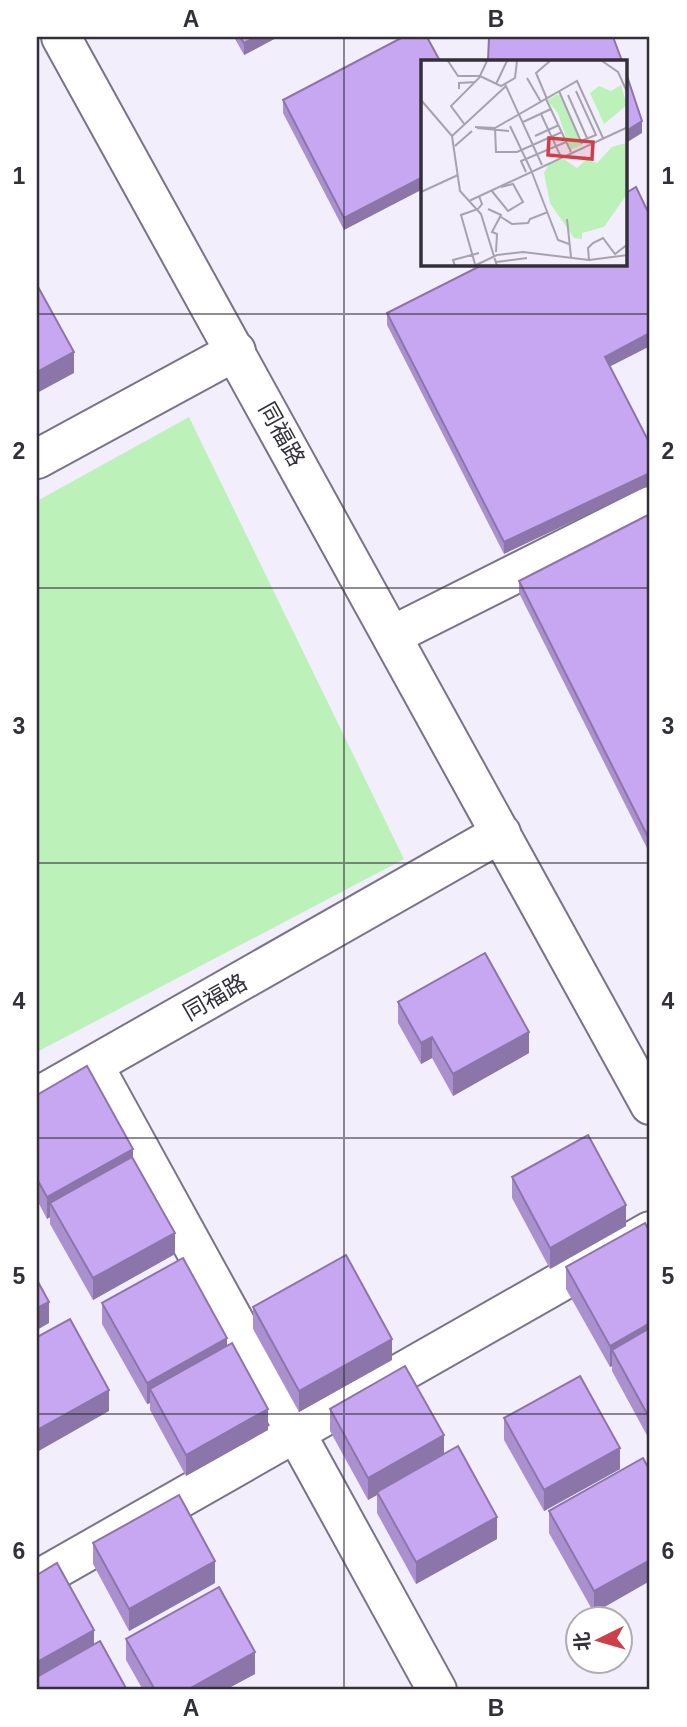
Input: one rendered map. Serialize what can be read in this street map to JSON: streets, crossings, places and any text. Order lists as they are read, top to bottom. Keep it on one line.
{"streets":{"street":["同福路"]},"north":"left","grid":{"columns":["A","B"],"rows":["1","2","3","4","5","6"]}}
